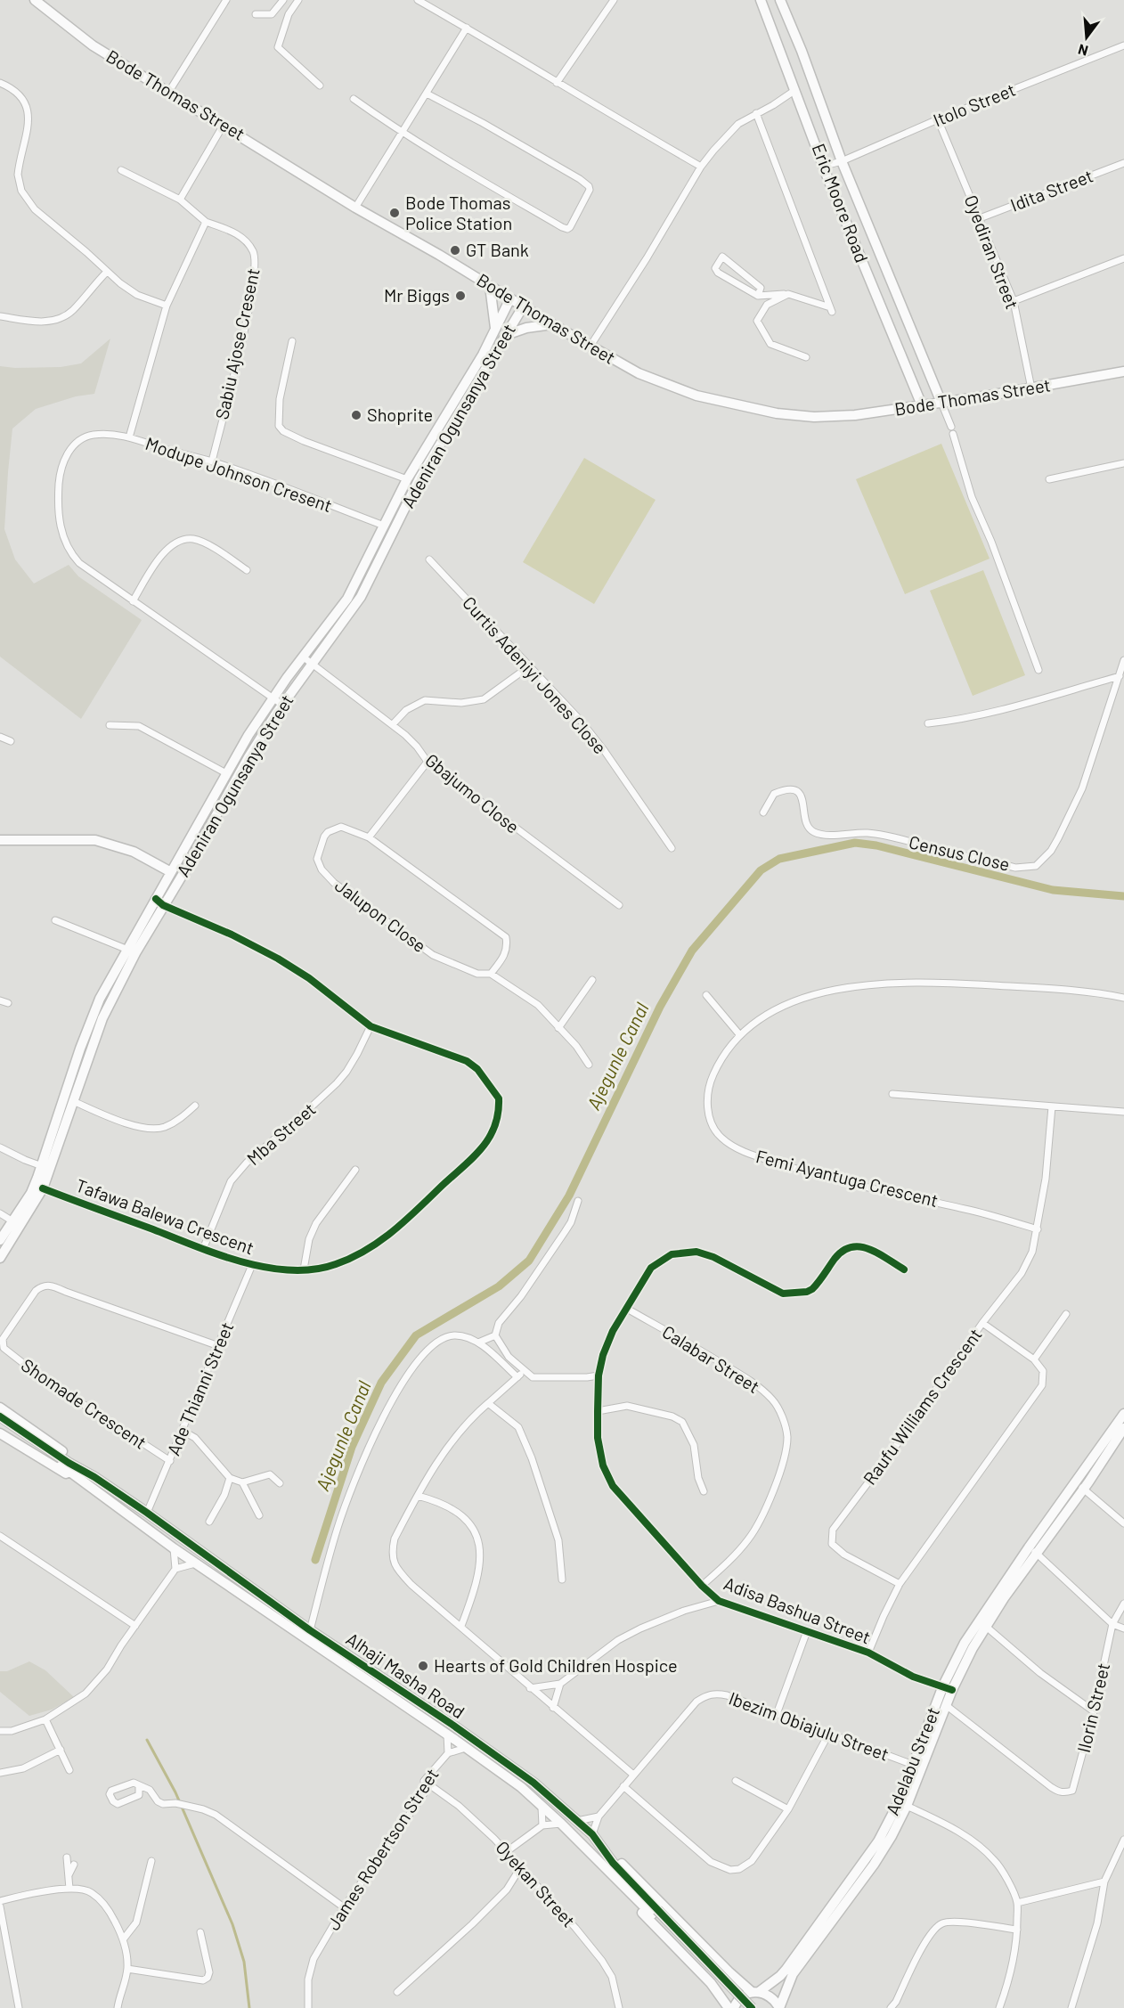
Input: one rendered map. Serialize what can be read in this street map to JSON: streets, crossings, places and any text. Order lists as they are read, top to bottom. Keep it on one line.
{"streets":{"main road":["Bode Thomas Street","Eric Moore Road","Adeniran Ogunsanya Street","Alhaji Masha Road","Adelabu Street"],"street":["Itolo Street","Idita Street","Oyediran Street","Sabiu Ajose Cresent","Modupe Johnson Cresent","Curtis Adeniyi Jones Close","Gbajumo Close","Census Close","Jalupon Close","Mba Street","Femi Ayantuga Crescent","Tafawa Balewa Crescent","Calabar Street","Ade Thianni Street","Shomade Crescent","Raufu Williams Crescent","Adisa Bashua Street","Ilorin Street","Ibezim Obiajulu Street","James Robertson Street","Oyekan Street"]},"crossings":[["Bode Thomas Street","Eric Moore Road"],["Bode Thomas Street","Oyediran Street"],["Bode Thomas Street","Adeniran Ogunsanya Street"],["Itolo Street","Eric Moore Road"],["Itolo Street","Oyediran Street"],["Idita Street","Oyediran Street"],["Sabiu Ajose Cresent","Modupe Johnson Cresent"],["Adeniran Ogunsanya Street","Modupe Johnson Cresent"],["Adeniran Ogunsanya Street","Gbajumo Close"],["Adeniran Ogunsanya Street","Tafawa Balewa Crescent"],["Mba Street","Tafawa Balewa Crescent"],["Tafawa Balewa Crescent","Ade Thianni Street"],["Calabar Street","Adisa Bashua Street"],["Ade Thianni Street","Shomade Crescent"],["Ade Thianni Street","Alhaji Masha Road"],["Adisa Bashua Street","Adelabu Street"],["Ilorin Street","Adelabu Street"],["Ibezim Obiajulu Street","Adelabu Street"],["James Robertson Street","Oyekan Street"]],"water":["Ajegunle Canal"],"places":["Bode Thomas Police Station","GT Bank","Mr Biggs","Shoprite","Hearts of Gold Children Hospice"],"north":"bottom"}
